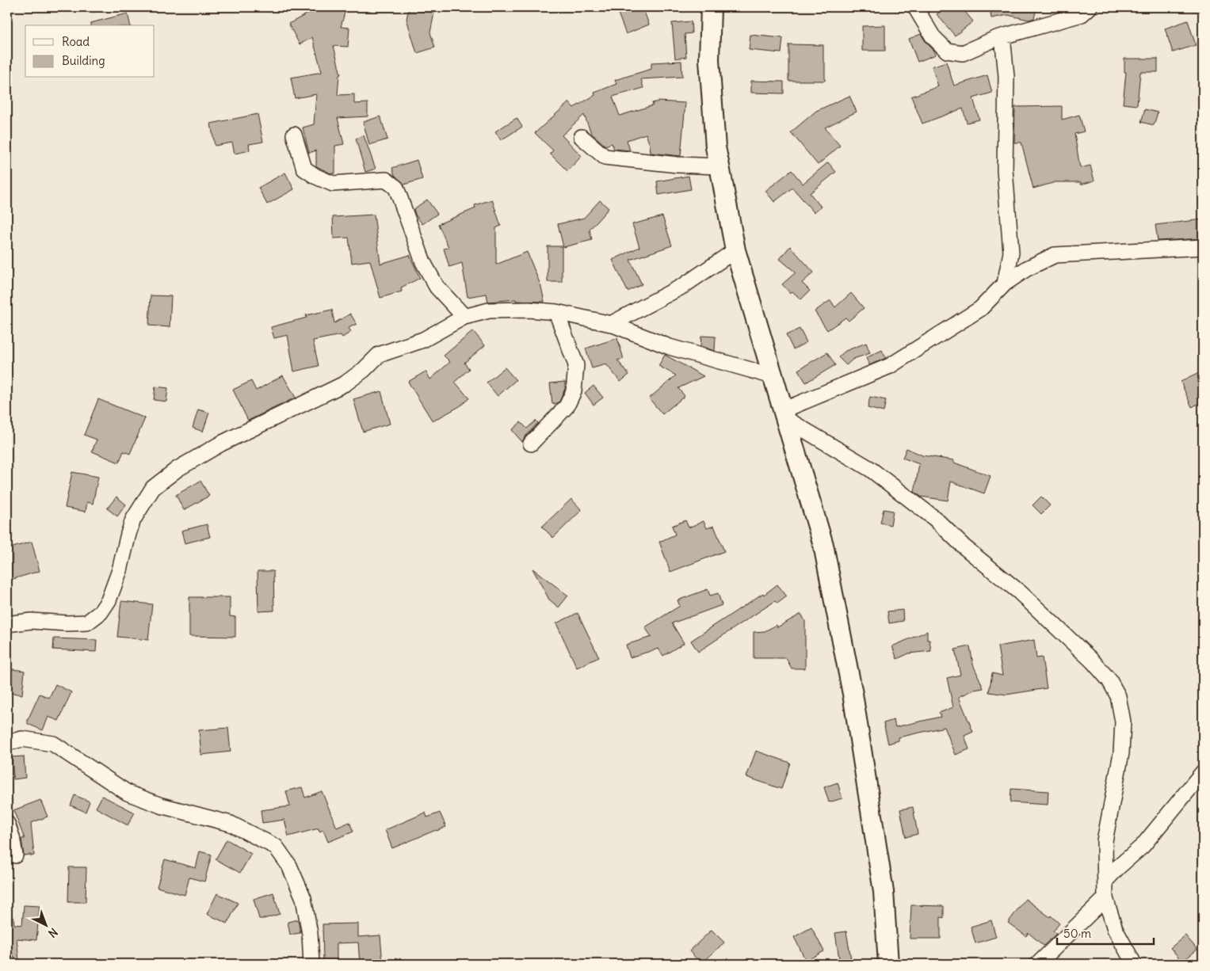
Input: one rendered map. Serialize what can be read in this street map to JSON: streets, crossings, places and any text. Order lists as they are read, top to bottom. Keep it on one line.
{"legend":["Road","Building"],"scale_bar":"50 m","north":"bottom right"}
